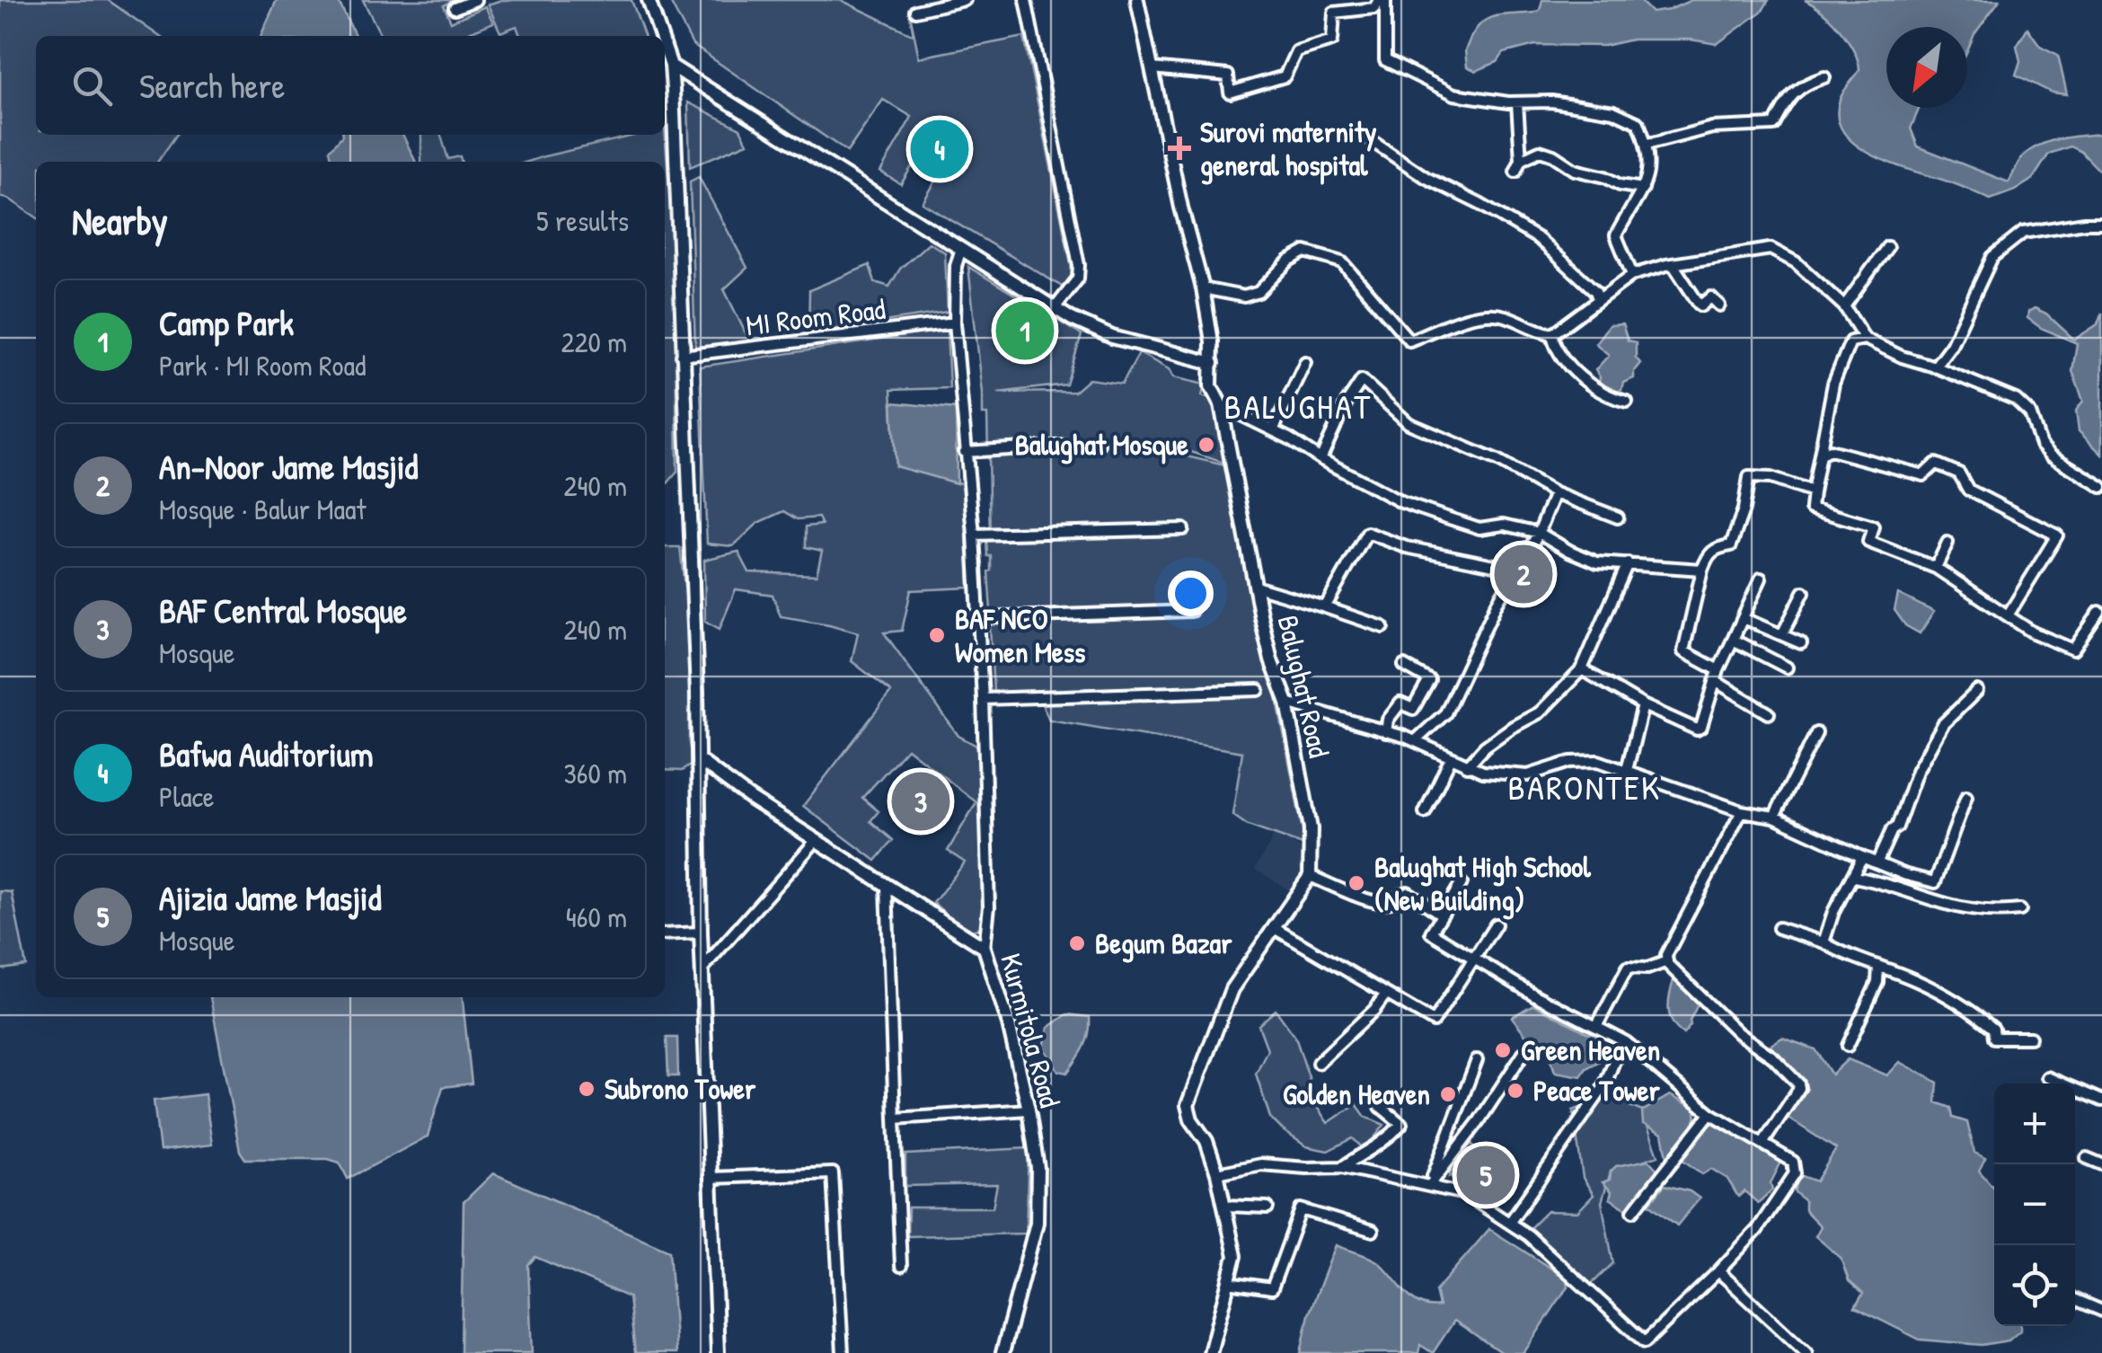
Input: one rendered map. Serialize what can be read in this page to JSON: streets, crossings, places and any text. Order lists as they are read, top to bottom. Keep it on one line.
{"streets":{"street":["MI Room Road","Balughat Road","Kurmitola Road"]},"districts":["BALUGHAT","BARONTEK"],"places":{"health":["Surovi maternity general hospital"],"other":["Balughat Mosque","BAF NCO Women Mess","Balughat High School (New Building)","Begum Bazar","Green Heaven","Subrono Tower","Peace Tower","Golden Heaven"]},"north":"bottom left","page":{"search":"Search here","pins":["4","1","2","3","5"],"heading":["Nearby","5 results"],"list":[{"mark":"1","name":"Camp Park","note":"Park · MI Room Road","value":"220 m"},{"mark":"2","name":"An-Noor Jame Masjid","note":"Mosque · Balur Maat","value":"240 m"},{"mark":"3","name":"BAF Central Mosque","note":"Mosque","value":"240 m"},{"mark":"4","name":"Bafwa Auditorium","note":"Place","value":"360 m"},{"mark":"5","name":"Ajizia Jame Masjid","note":"Mosque","value":"460 m"}],"map_buttons":["+","−"]}}
